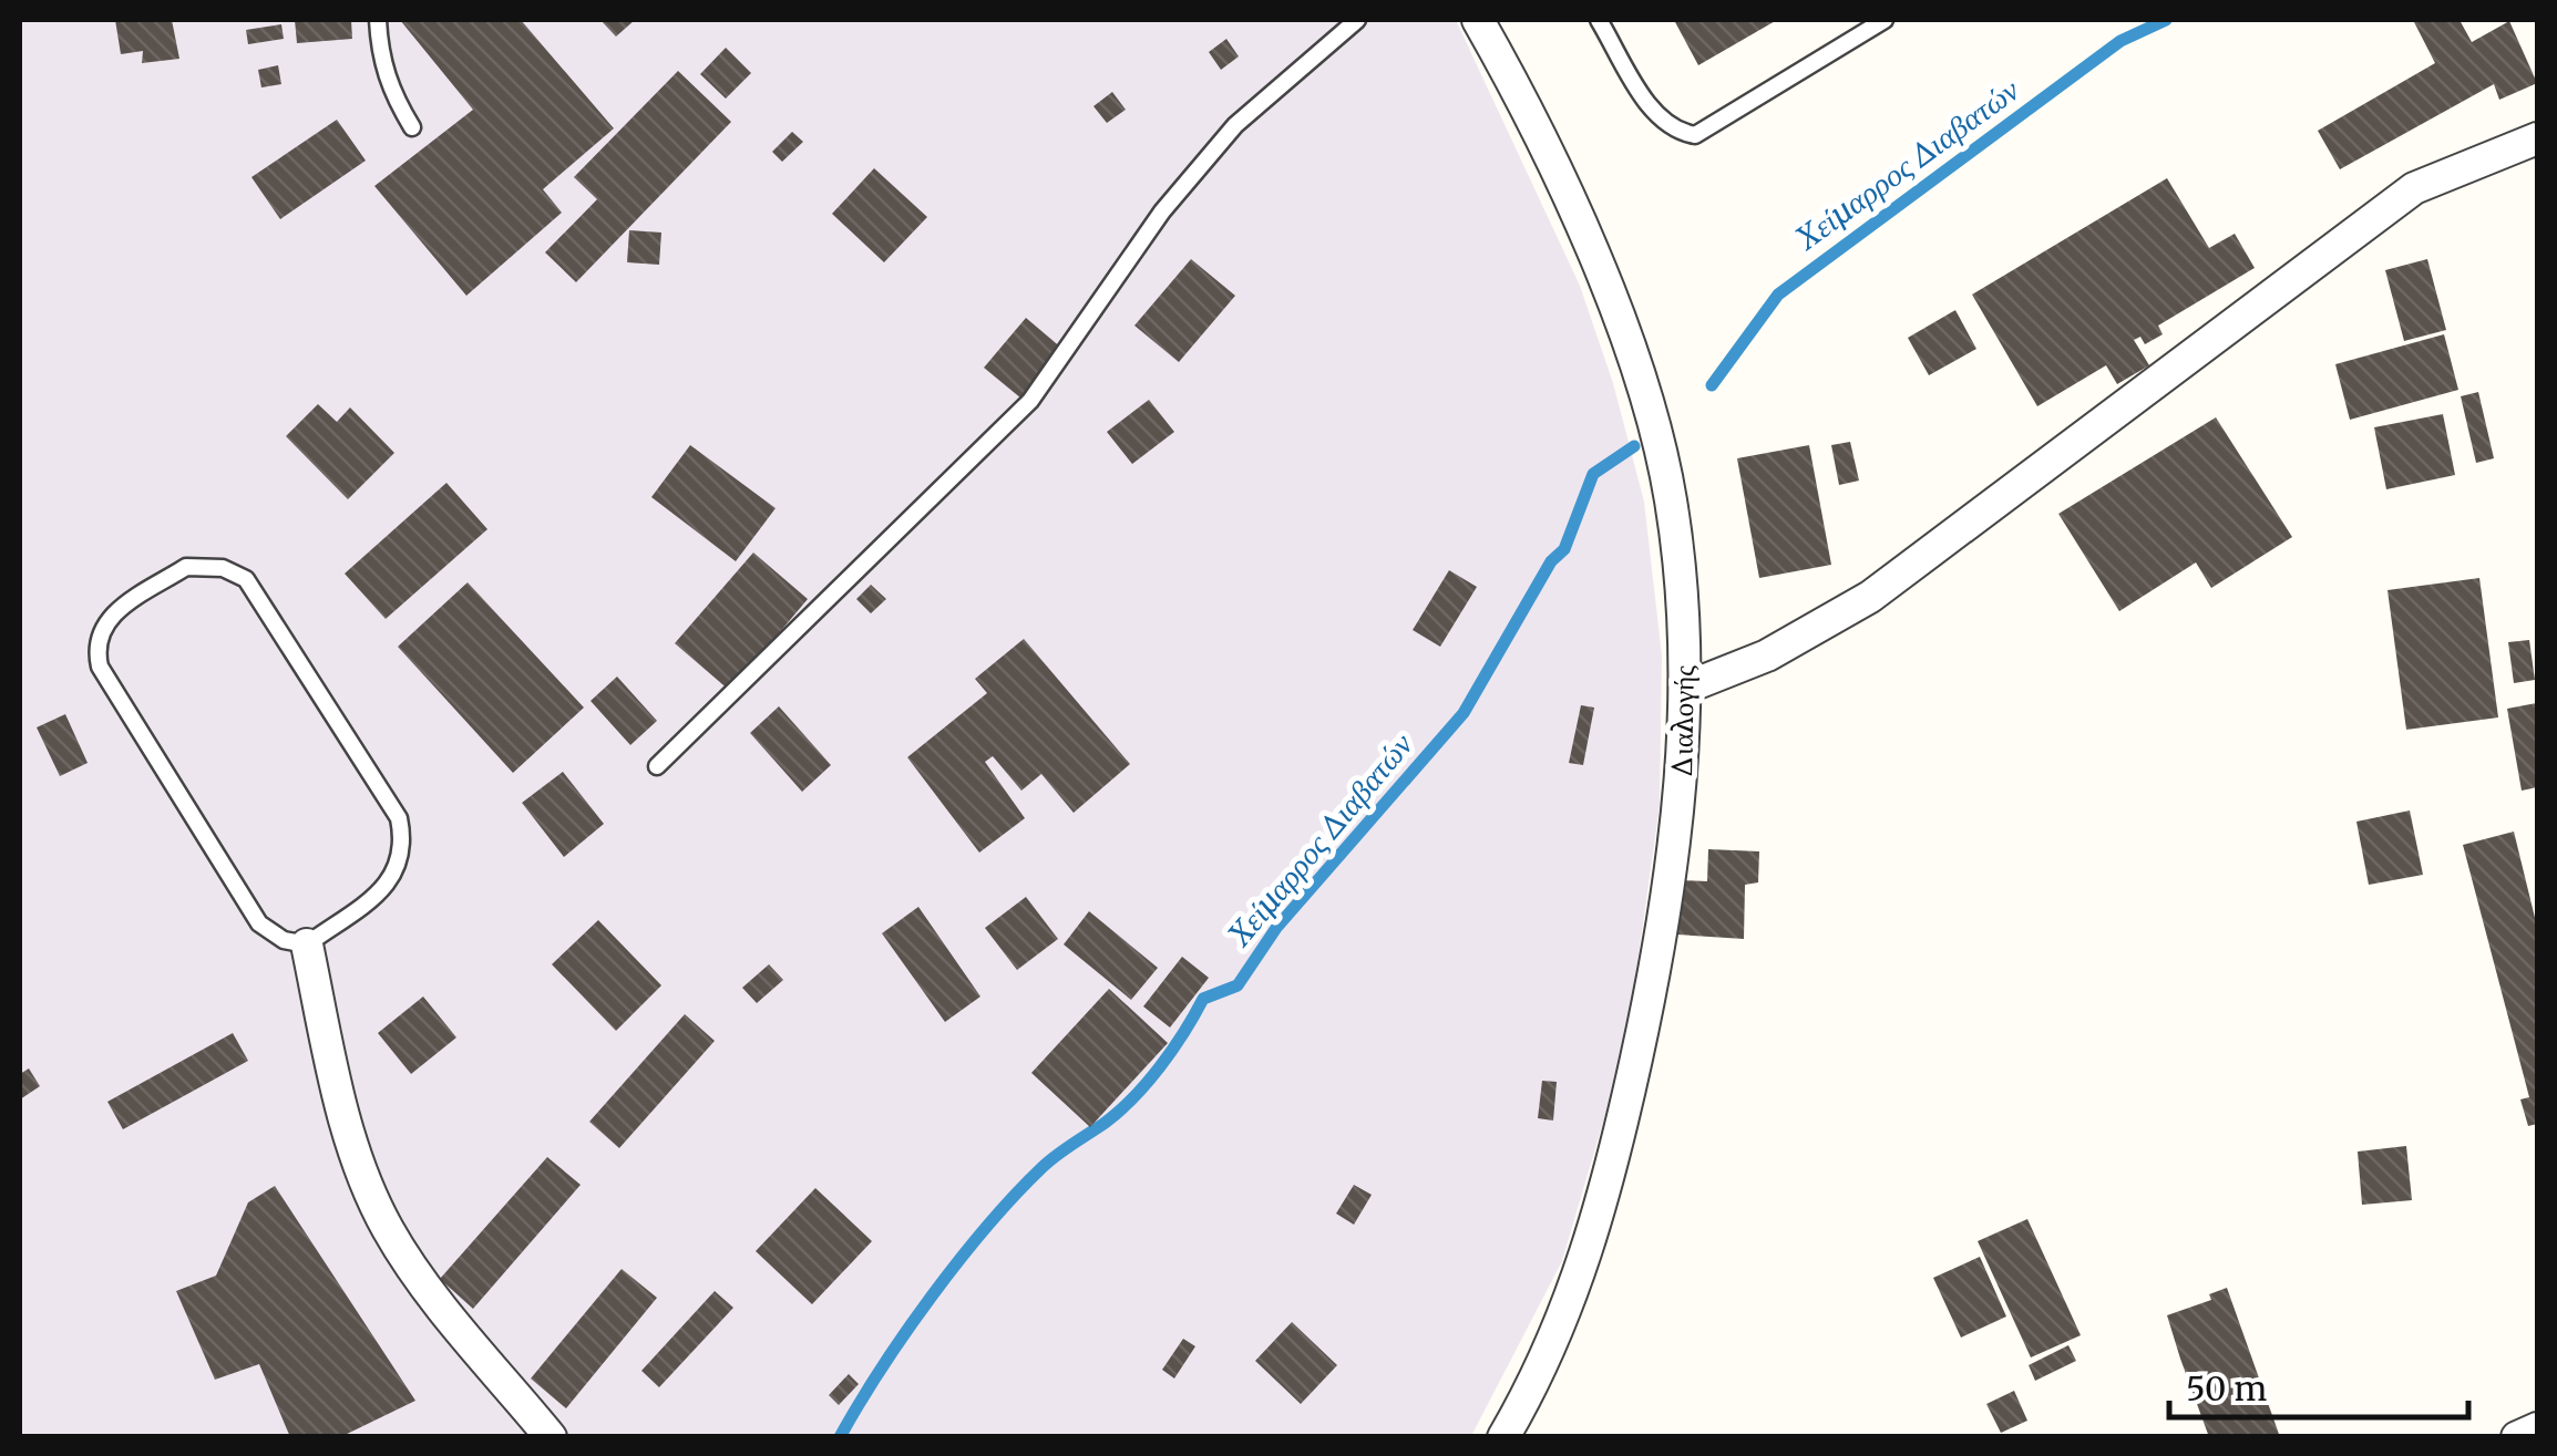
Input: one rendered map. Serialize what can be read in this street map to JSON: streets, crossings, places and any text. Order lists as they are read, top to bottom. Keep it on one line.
{"streets":{"street":["Διαλογής"]},"water":["Χείμαρρος Διαβατών"],"scale_bar":"50 m"}
